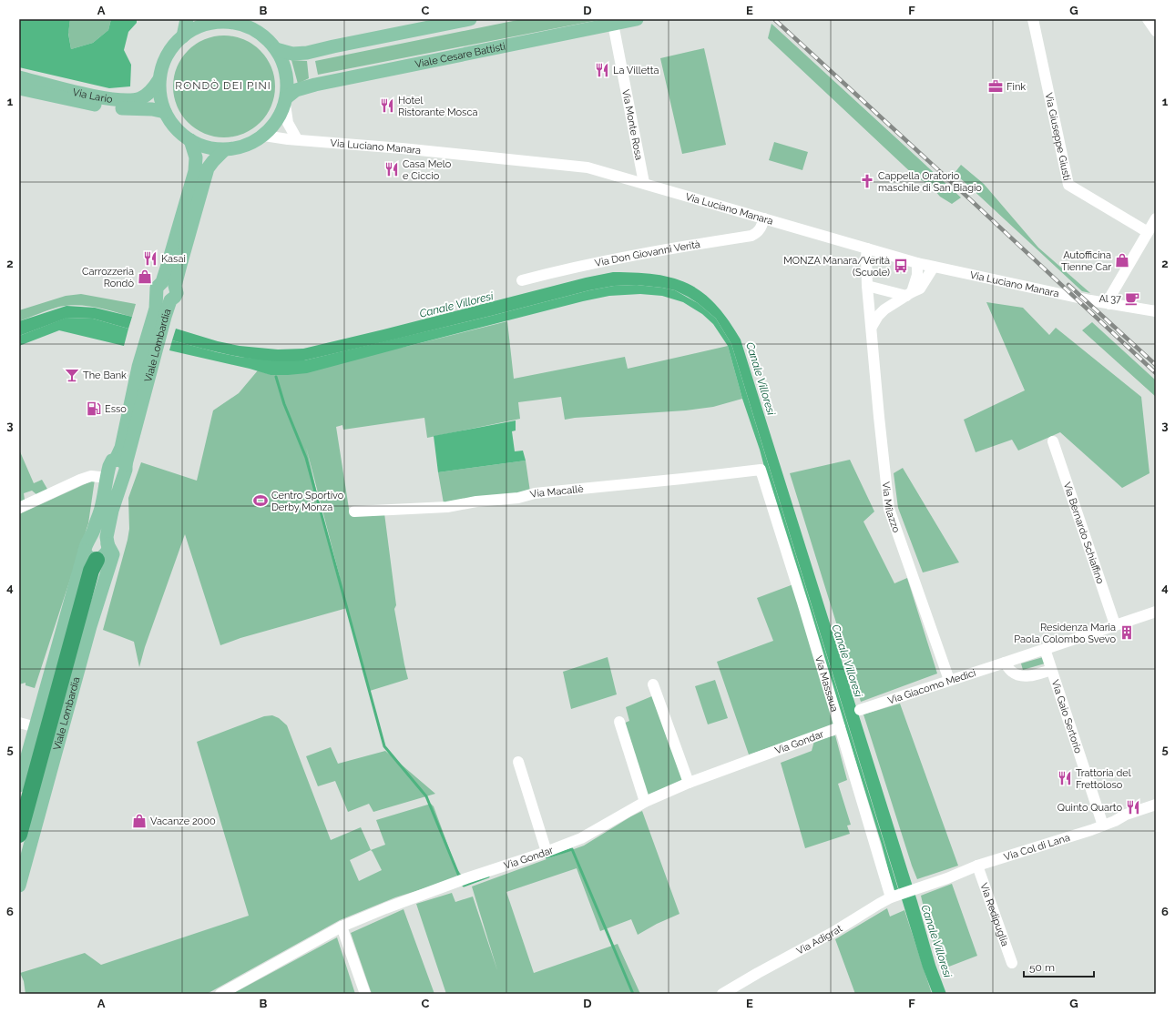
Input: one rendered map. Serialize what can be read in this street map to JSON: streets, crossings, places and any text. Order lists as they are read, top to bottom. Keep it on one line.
{"streets":{"main road":["Viale Cesare Battisti","Via Lario","Viale Lombardia"],"street":["Via Monte Rosa","Via Giuseppe Giusti","Via Luciano Manara","Via Don Giovanni Verità","Via Macallè","Via Milazzo","Via Bernardo Schiaffino","Via Massaua","Via Giacomo Medici","Via Gaio Sertorio","Via Gondar","Via Col di Lana","Via Redipuglia","Via Adigrat"]},"crossings":[["Viale Cesare Battisti","Via Lario"],["Viale Cesare Battisti","Via Monte Rosa"],["Viale Cesare Battisti","Via Luciano Manara"],["Viale Cesare Battisti","Viale Lombardia"],["Via Lario","Via Luciano Manara"],["Via Lario","Viale Lombardia"],["Via Monte Rosa","Via Luciano Manara"],["Via Luciano Manara","Via Don Giovanni Verità"],["Via Luciano Manara","Viale Lombardia"],["Via Luciano Manara","Via Milazzo"],["Via Macallè","Via Massaua"],["Via Milazzo","Via Giacomo Medici"],["Via Bernardo Schiaffino","Via Giacomo Medici"],["Via Massaua","Via Gondar"],["Via Massaua","Via Adigrat"],["Via Giacomo Medici","Via Gaio Sertorio"],["Via Gaio Sertorio","Via Col di Lana"],["Via Col di Lana","Via Redipuglia"],["Via Col di Lana","Via Adigrat"]],"districts":["RONDÒ DEI PINI"],"water":["Canale Villoresi"],"places":{"restaurant":["La Villetta","Hotel Ristorante Mosca","Casa Melo e Ciccio","Kasai","Trattoria del Frettoloso","Quinto Quarto"],"office":["Fink"],"church":["Cappella Oratorio maschile di San Biagio"],"shop":["Autofficina Tienne Car","Carrozzeria Rondò","Vacanze 2000"],"bus stop":["MONZA Manara/Verità (Scuole)"],"cafe":["Al 37"],"bar":["The Bank"],"fuel station":["Esso"],"sports":["Centro Sportivo Derby Monza"],"building":["Residenza Maria Paola Colombo Svevo"]},"scale_bar":"50 m","grid":{"columns":["A","B","C","D","E","F","G"],"rows":["1","2","3","4","5","6"]}}
